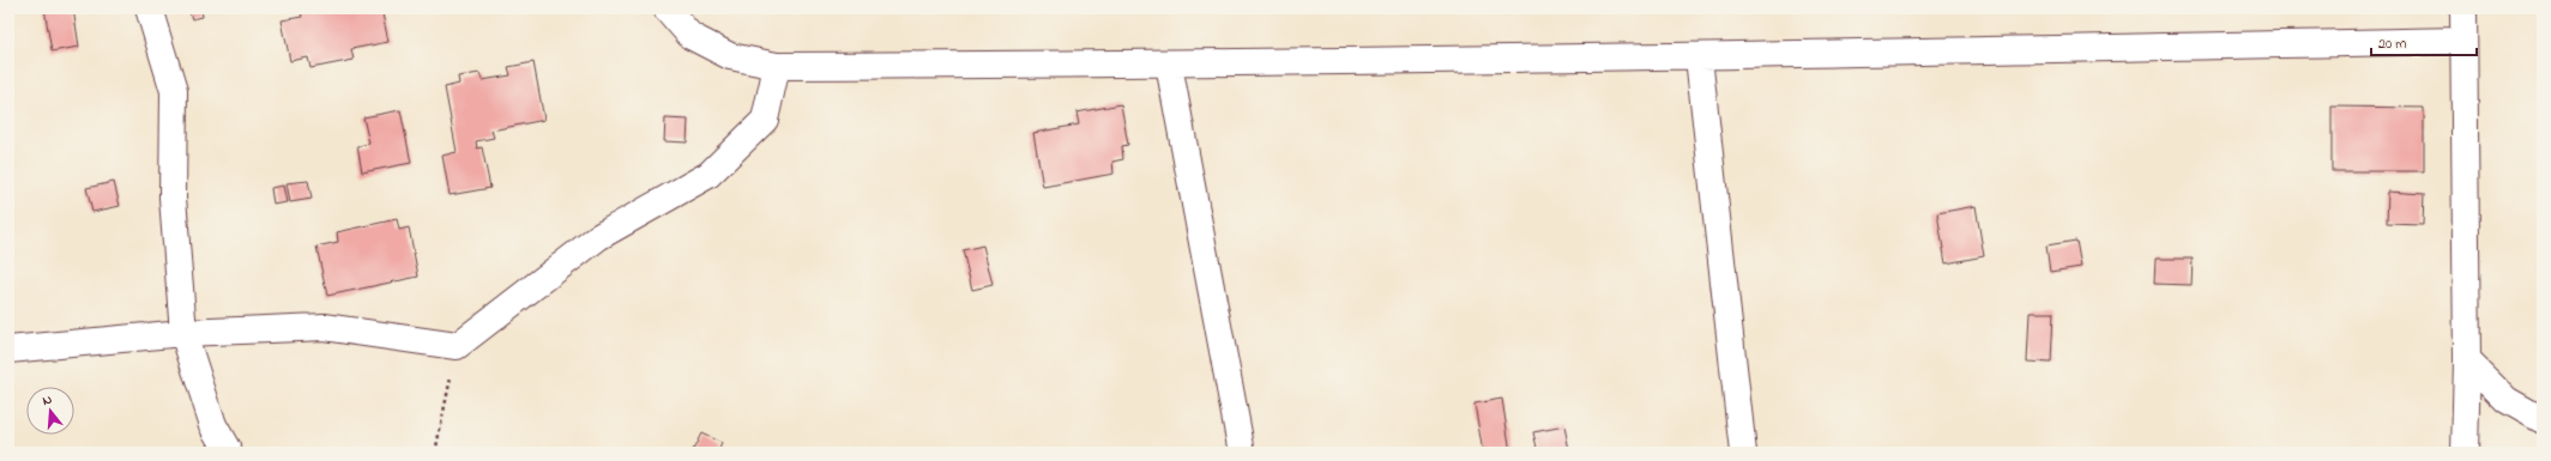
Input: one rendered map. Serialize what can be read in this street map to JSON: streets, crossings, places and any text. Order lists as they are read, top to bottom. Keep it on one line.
{"scale_bar":"20 m","north":"top"}
